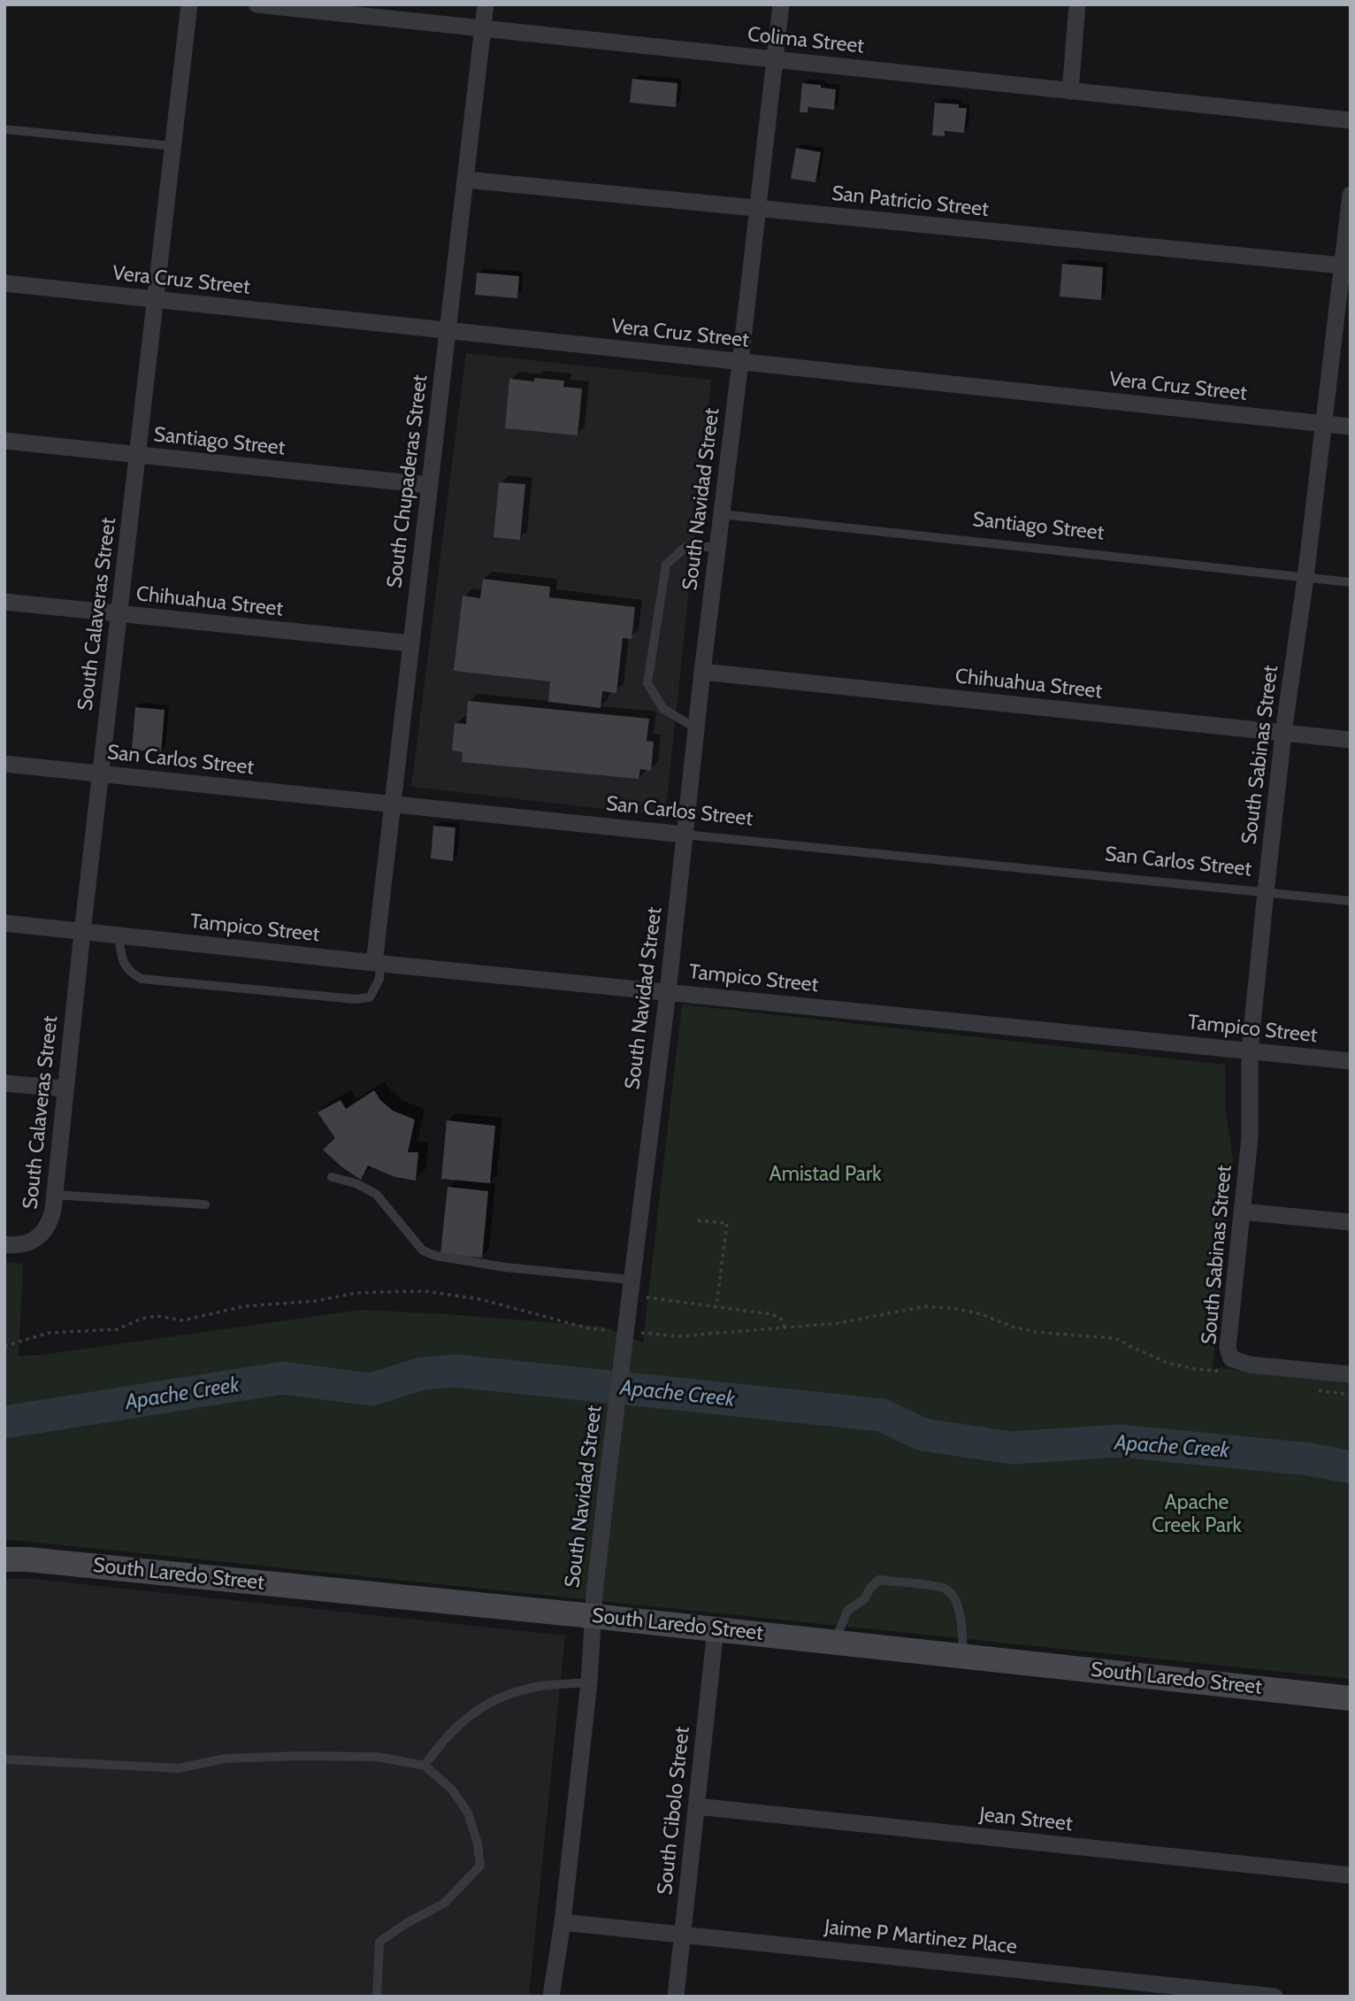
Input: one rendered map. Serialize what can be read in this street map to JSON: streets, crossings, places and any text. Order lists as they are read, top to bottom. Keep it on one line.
{"streets":{"main road":["South Laredo Street"],"street":["Colima Street","San Patricio Street","Vera Cruz Street","Santiago Street","South Chupaderas Street","South Navidad Street","Chihuahua Street","South Calaveras Street","South Sabinas Street","San Carlos Street","Tampico Street","South Cibolo Street","Jean Street","Jaime P Martinez Place"]},"crossings":[["Colima Street","South Chupaderas Street"],["Colima Street","South Navidad Street"],["San Patricio Street","South Chupaderas Street"],["San Patricio Street","South Navidad Street"],["San Patricio Street","South Sabinas Street"],["Vera Cruz Street","South Chupaderas Street"],["Vera Cruz Street","South Navidad Street"],["Vera Cruz Street","South Calaveras Street"],["Vera Cruz Street","South Sabinas Street"],["Santiago Street","South Chupaderas Street"],["Santiago Street","South Navidad Street"],["Santiago Street","South Calaveras Street"],["Santiago Street","South Sabinas Street"],["South Chupaderas Street","Chihuahua Street"],["South Chupaderas Street","San Carlos Street"],["South Chupaderas Street","Tampico Street"],["South Navidad Street","Chihuahua Street"],["South Navidad Street","San Carlos Street"],["South Navidad Street","Tampico Street"],["South Navidad Street","South Laredo Street"],["South Navidad Street","Jaime P Martinez Place"],["Chihuahua Street","South Calaveras Street"],["Chihuahua Street","South Sabinas Street"],["South Calaveras Street","San Carlos Street"],["South Calaveras Street","Tampico Street"],["South Sabinas Street","San Carlos Street"],["South Sabinas Street","Tampico Street"],["South Laredo Street","South Cibolo Street"],["South Cibolo Street","Jean Street"],["South Cibolo Street","Jaime P Martinez Place"]],"water":["Apache Creek"],"parks":["Amistad Park","Apache Creek Park"]}
